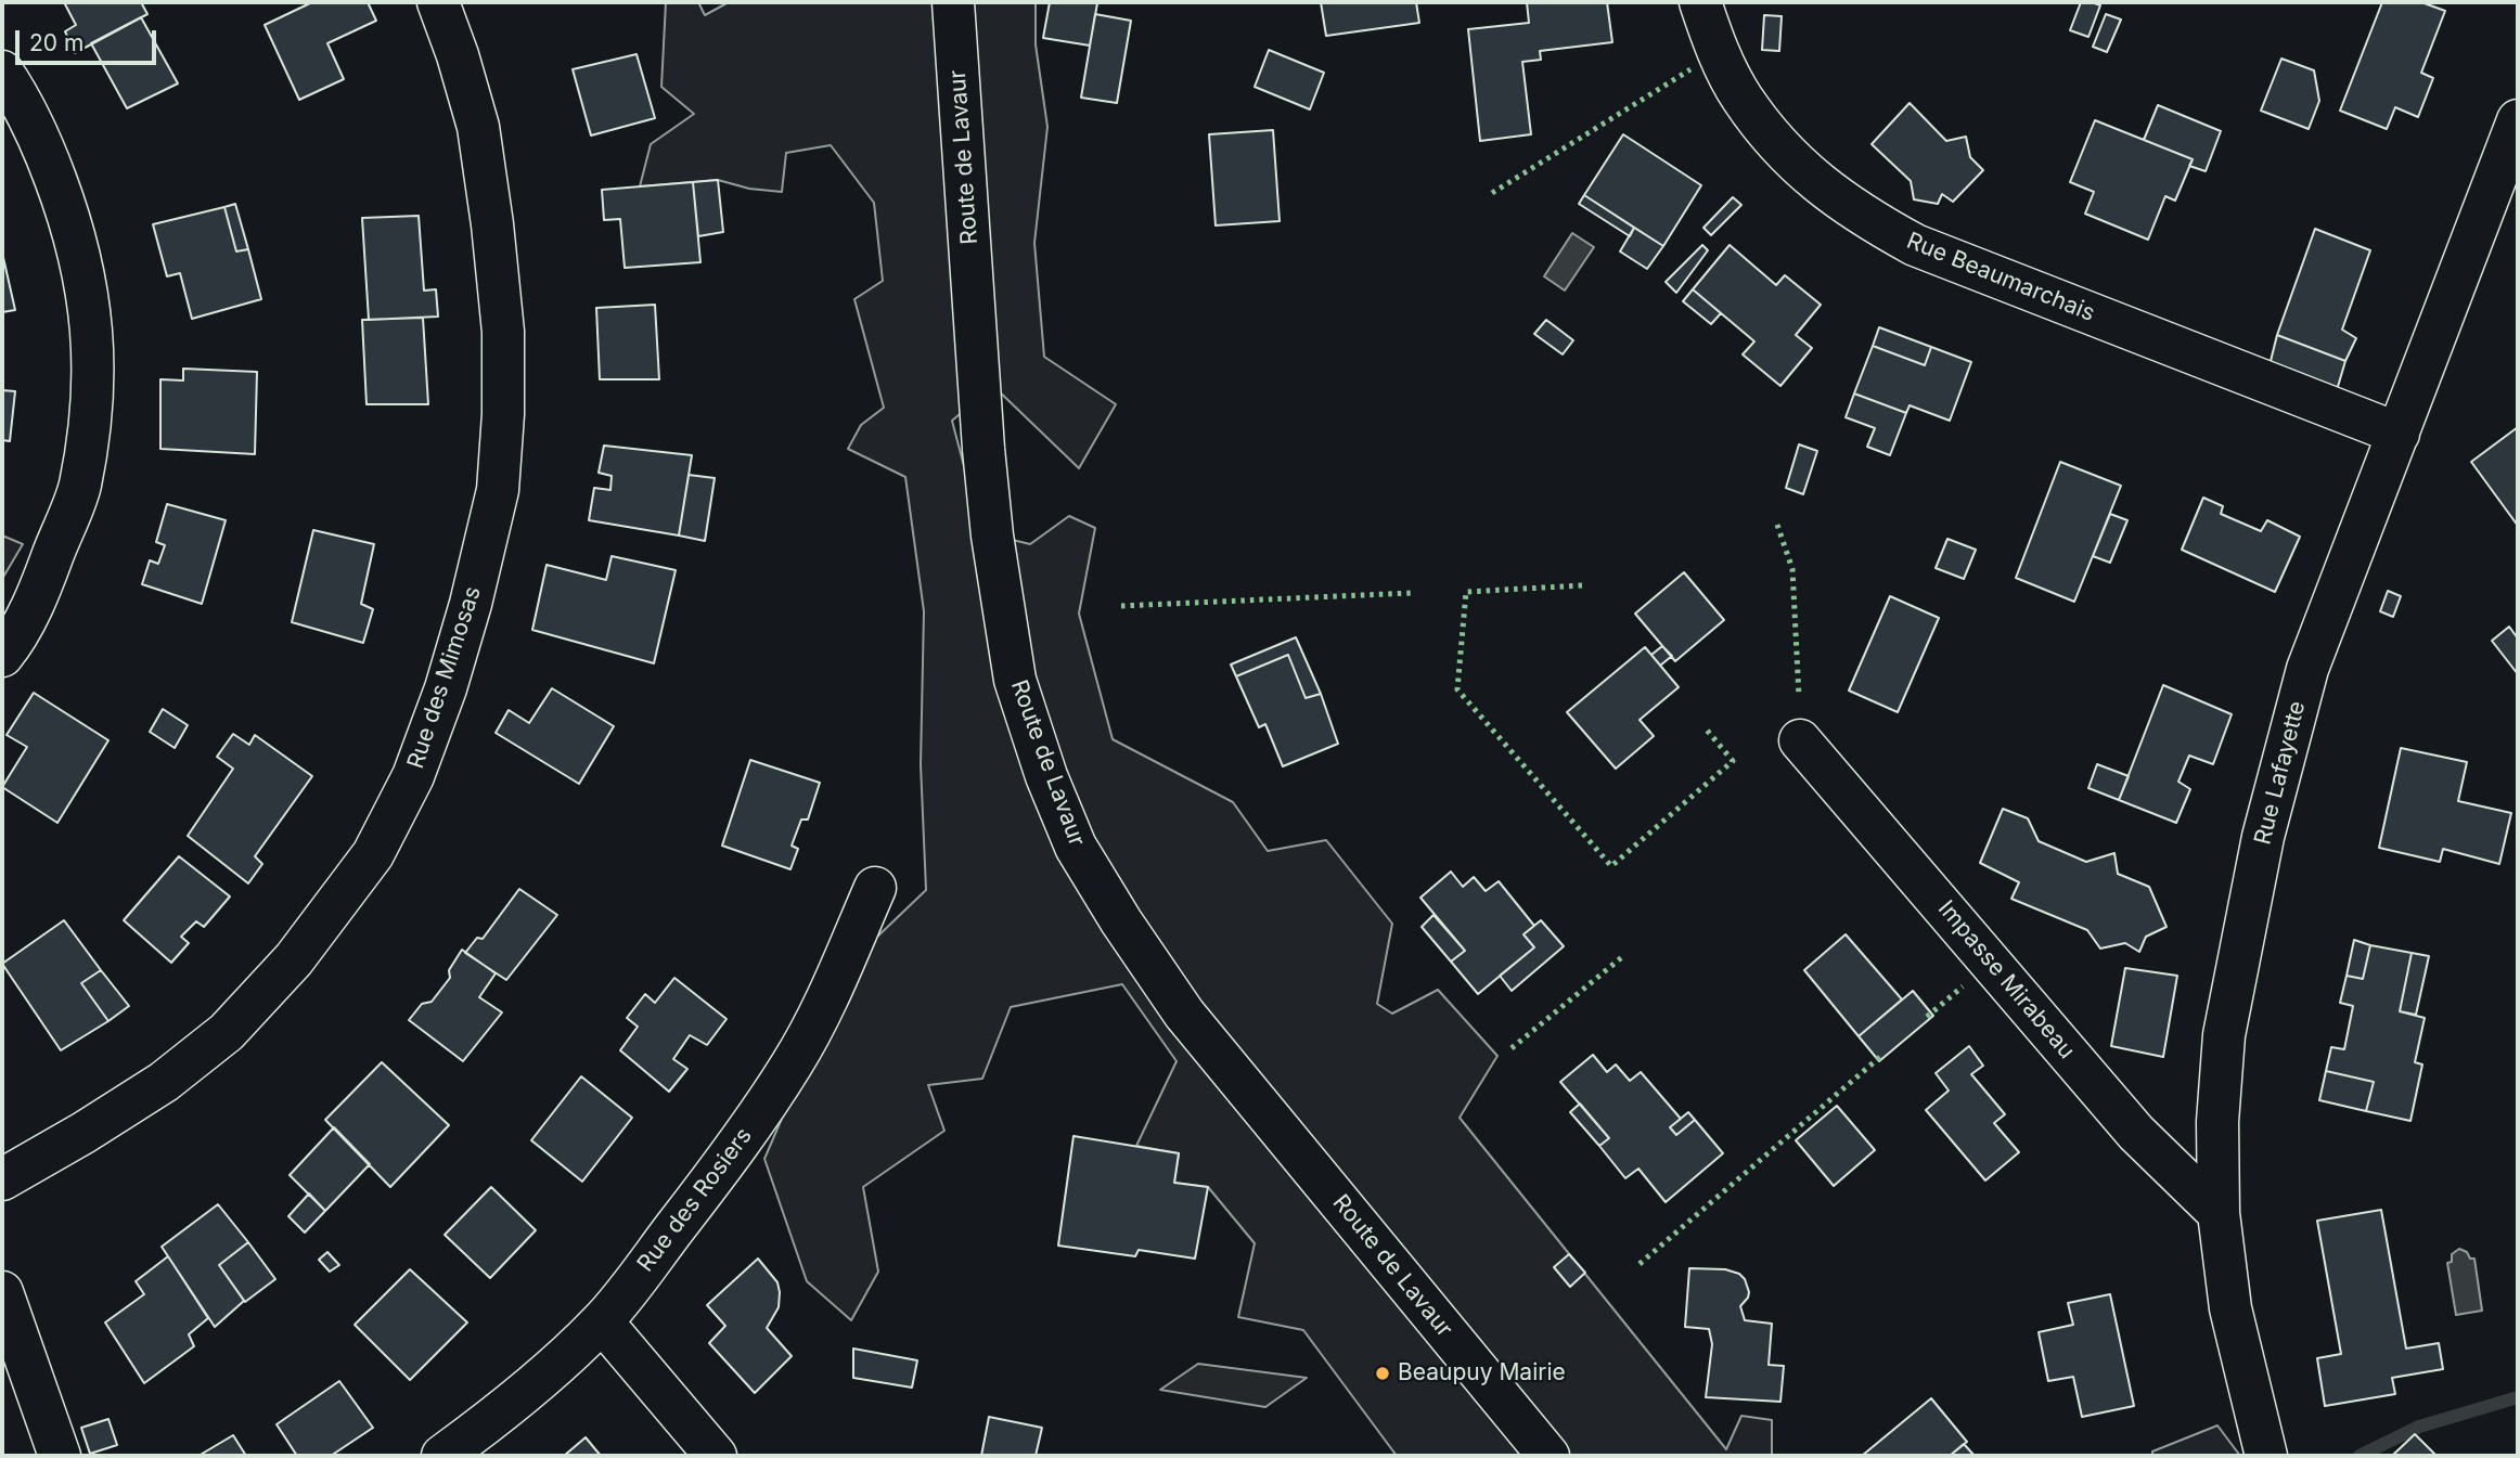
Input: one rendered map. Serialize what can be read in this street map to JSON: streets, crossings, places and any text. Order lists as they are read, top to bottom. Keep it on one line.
{"streets":{"street":["Route de Lavaur","Rue Beaumarchais","Rue des Mimosas","Rue Lafayette","Impasse Mirabeau","Rue des Rosiers"]},"crossings":[["Rue Beaumarchais","Rue Lafayette"],["Rue Lafayette","Impasse Mirabeau"]],"places":["Beaupuy Mairie"],"scale_bar":"20 m"}
